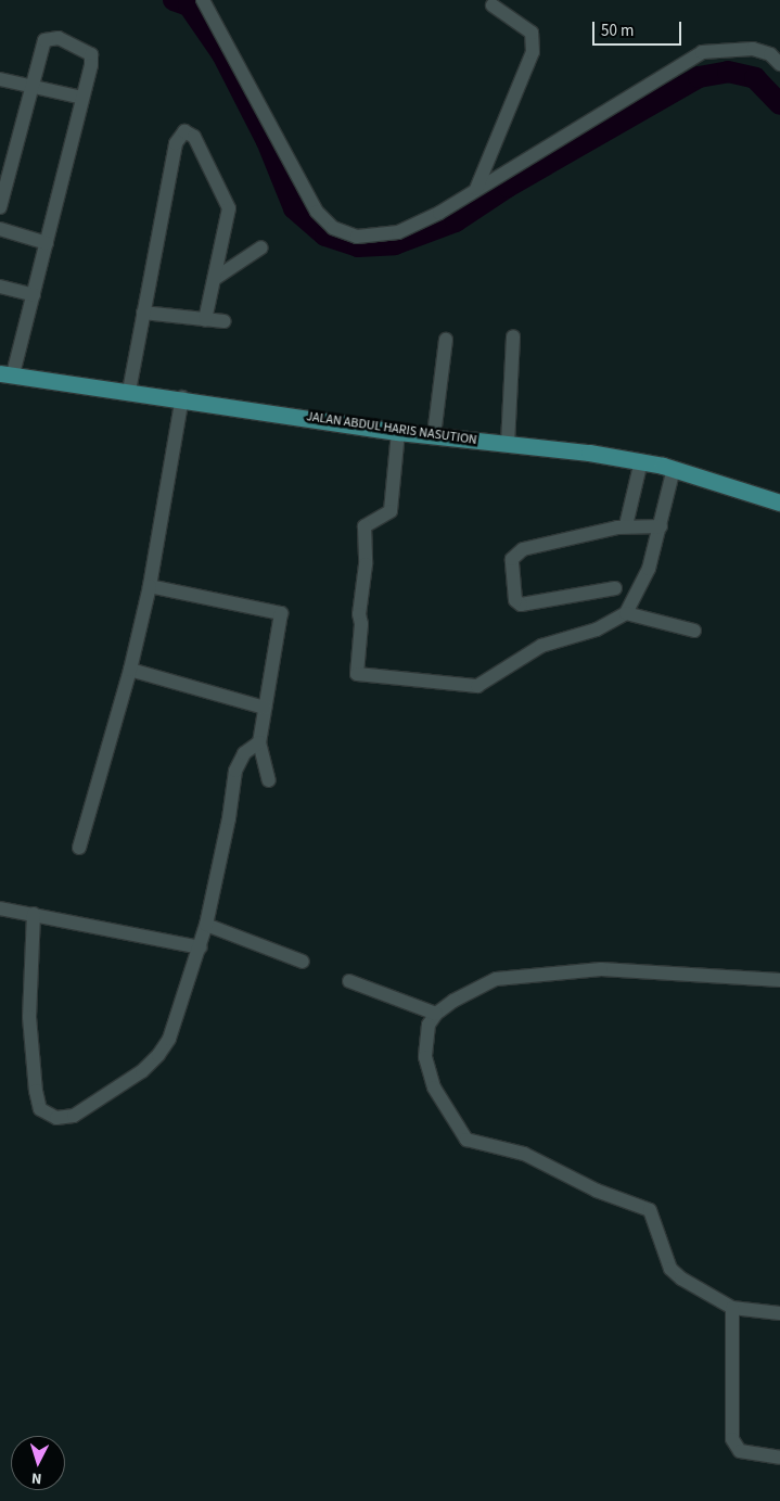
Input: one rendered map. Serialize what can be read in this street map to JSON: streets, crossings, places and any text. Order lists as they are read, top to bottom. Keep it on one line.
{"streets":{"main road":["JALAN ABDUL HARIS NASUTION"]},"scale_bar":"50 m","north":"bottom"}
